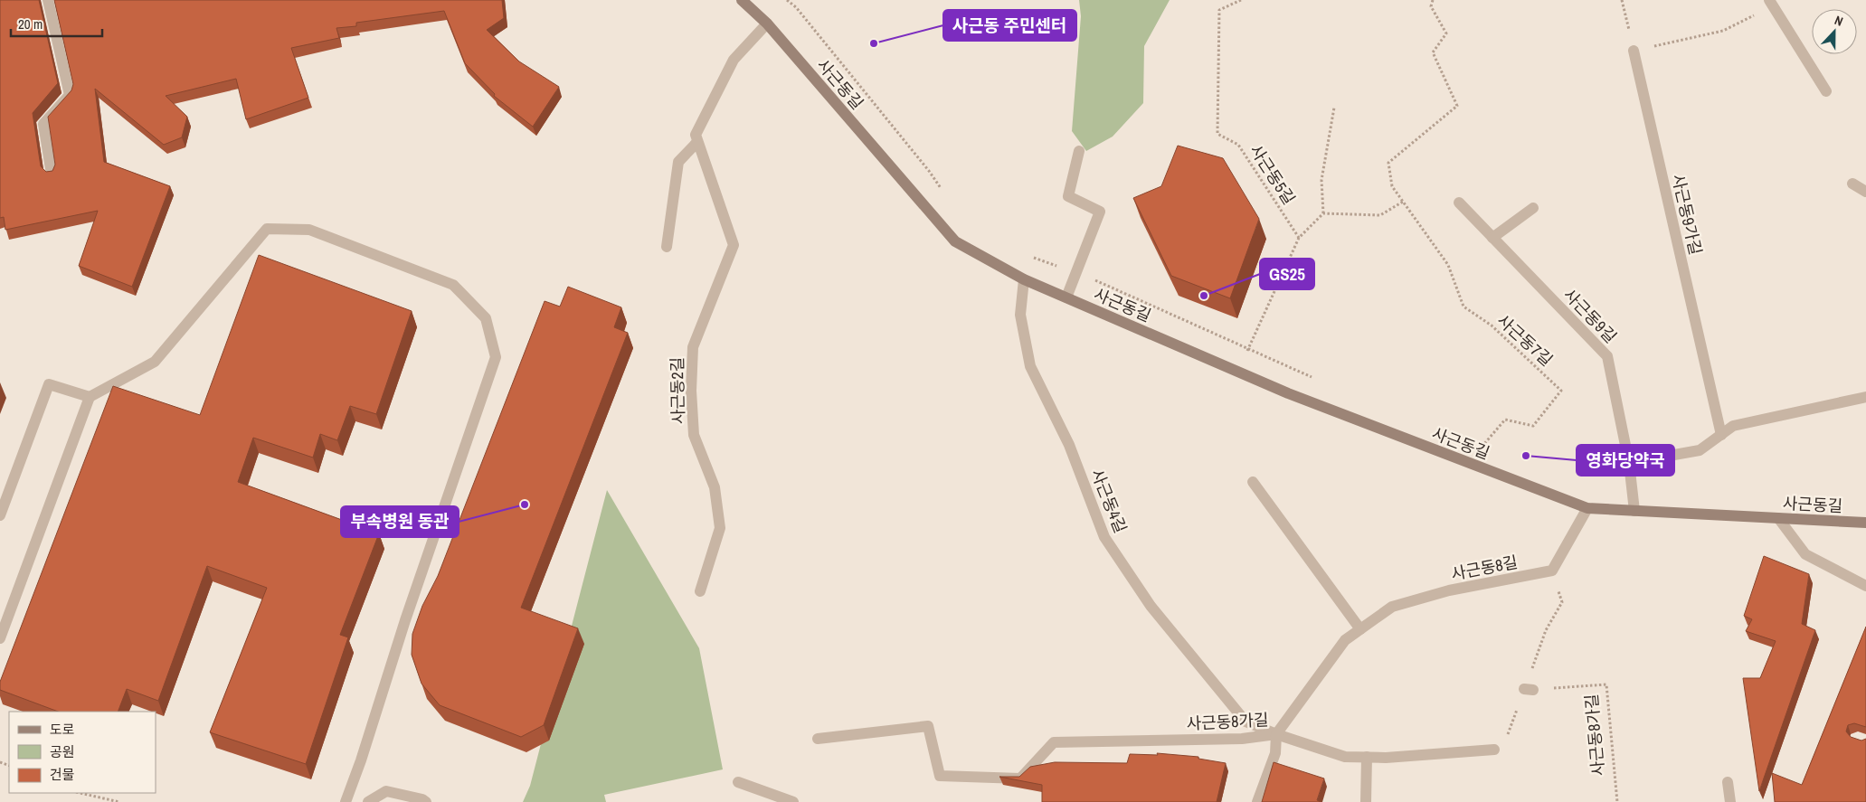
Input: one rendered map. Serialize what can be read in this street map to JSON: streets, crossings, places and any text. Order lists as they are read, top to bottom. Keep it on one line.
{"streets":{"street":["사근동길","사근동9가길","사근동9길","사근동2길","사근동4길","사근동8길","사근동8가길"],"path":["사근동5길","사근동7길"]},"crossings":[["사근동길","사근동9길"],["사근동길","사근동7길"],["사근동길","사근동4길"],["사근동4길","사근동8길"],["사근동4길","사근동8가길"],["사근동8길","사근동8가길"]],"places":["사근동 주민센터","GS25","영화당약국","부속병원 동관"],"legend":["도로","공원","건물"],"scale_bar":"20 m","north":"top"}
